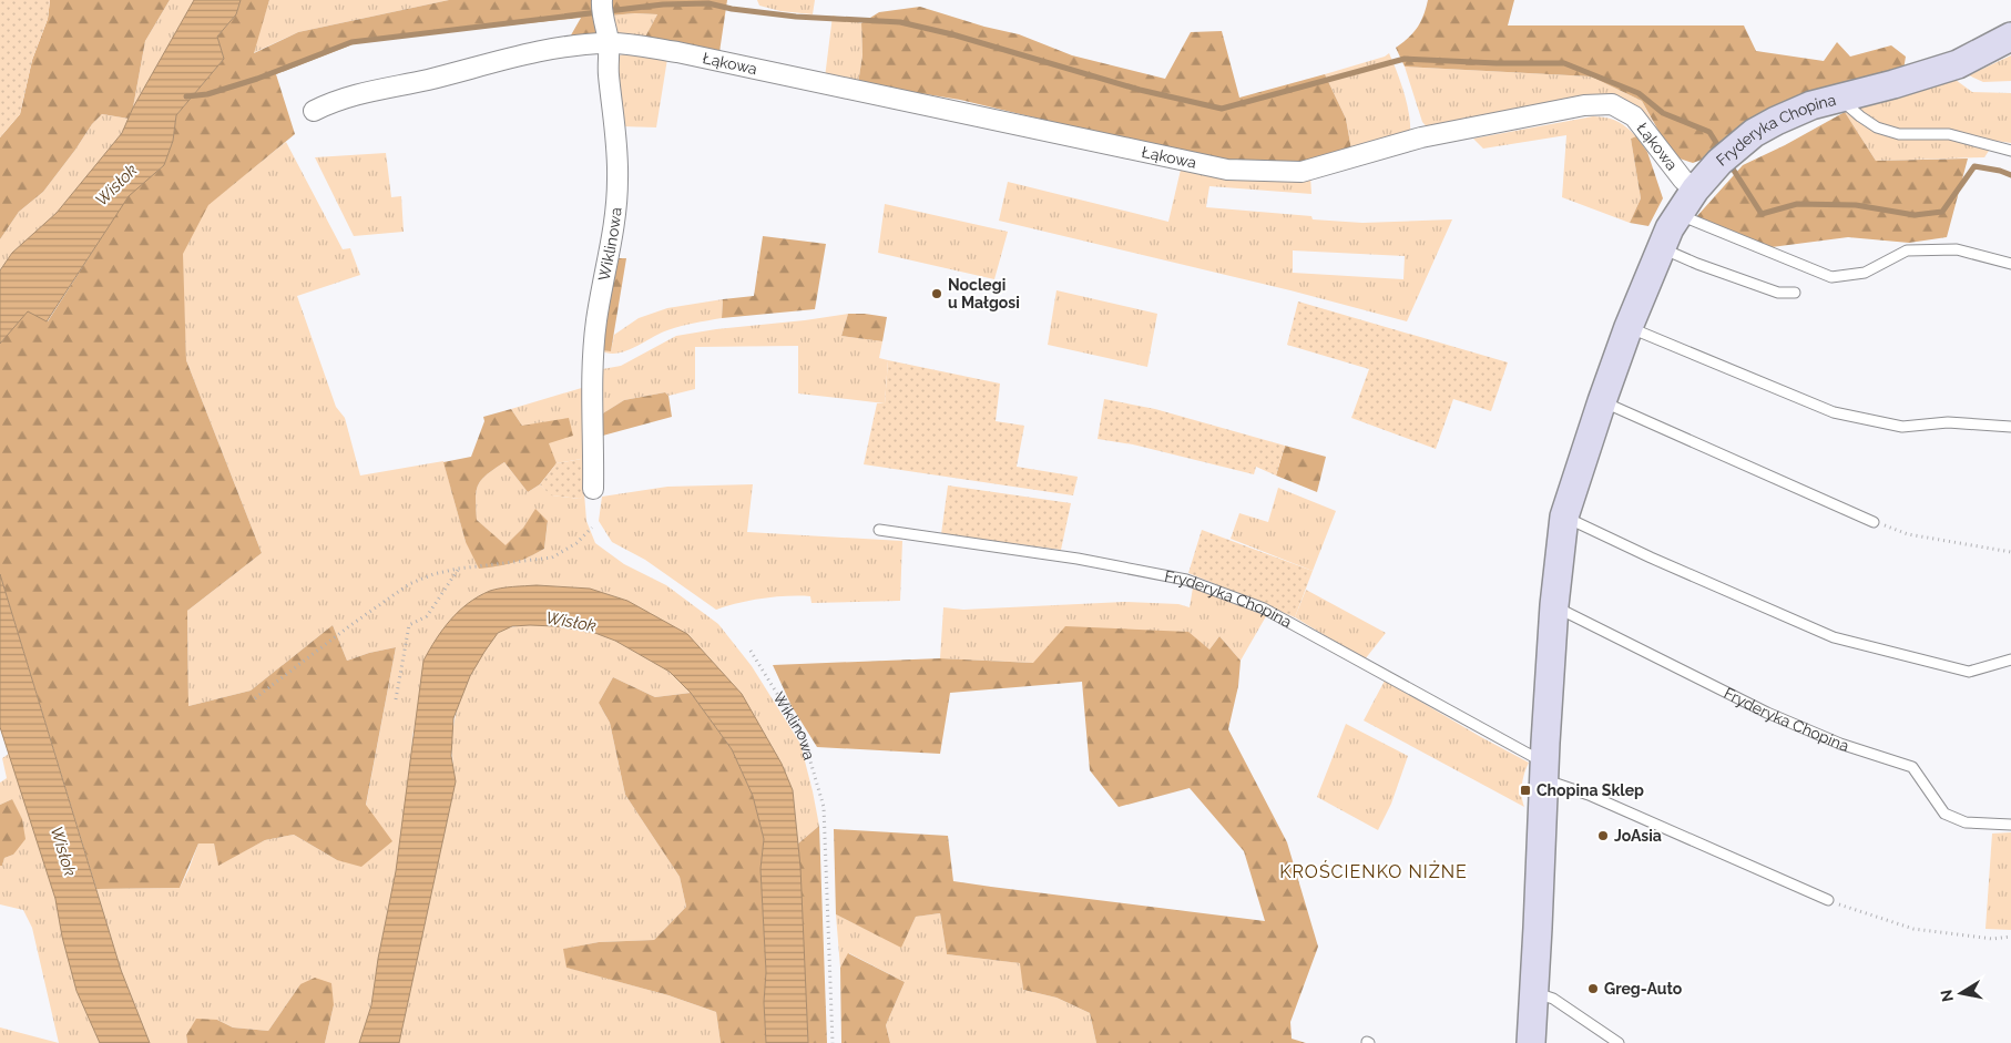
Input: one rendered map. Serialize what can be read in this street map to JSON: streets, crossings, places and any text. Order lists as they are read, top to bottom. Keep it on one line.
{"streets":{"street":["Łąkowa","Fryderyka Chopina","Wiklinowa"]},"crossings":[["Łąkowa","Fryderyka Chopina"],["Łąkowa","Wiklinowa"]],"districts":["KROŚCIENKO NIŻNE"],"water":["Wisłok"],"places":{"other":["Noclegi u Małgosi","JoAsia","Greg-Auto"],"transit":["Chopina Sklep"]},"north":"left"}
